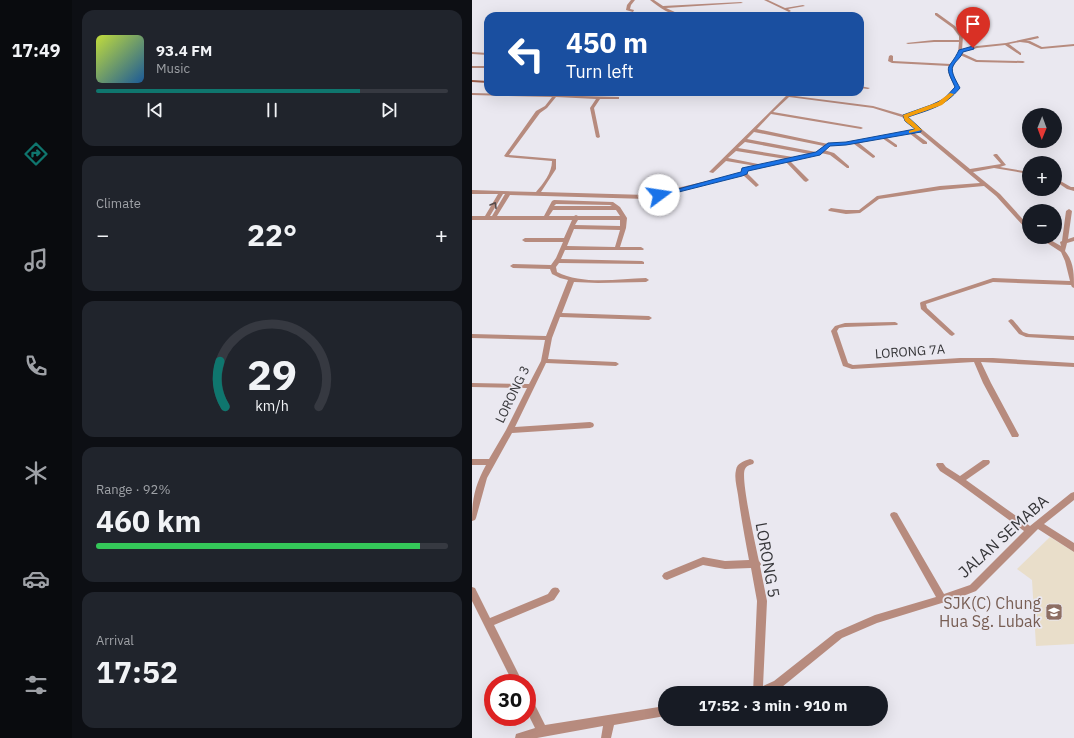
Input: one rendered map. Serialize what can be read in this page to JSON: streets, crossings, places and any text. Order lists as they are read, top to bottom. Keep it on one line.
{"streets":{"street":["LORONG 7A","LORONG 3","JALAN SEMABA","LORONG 5"]},"places":{"school or university":["SJK(C) Chung Hua Sg. Lubak"]},"north":"bottom","page":{"tabs":"17:49","turn":["450 m","Turn left"],"song":["93.4 FM","Music"],"map_buttons":["+","−"],"tile":["Climate",["Range · 92%","460 km"],["Arrival","17:52"]],"heat":["−","22°","+"],"limit":"30","trip":"17:52 · 3 min · 910 m","gauge":["29","km/h"]}}
